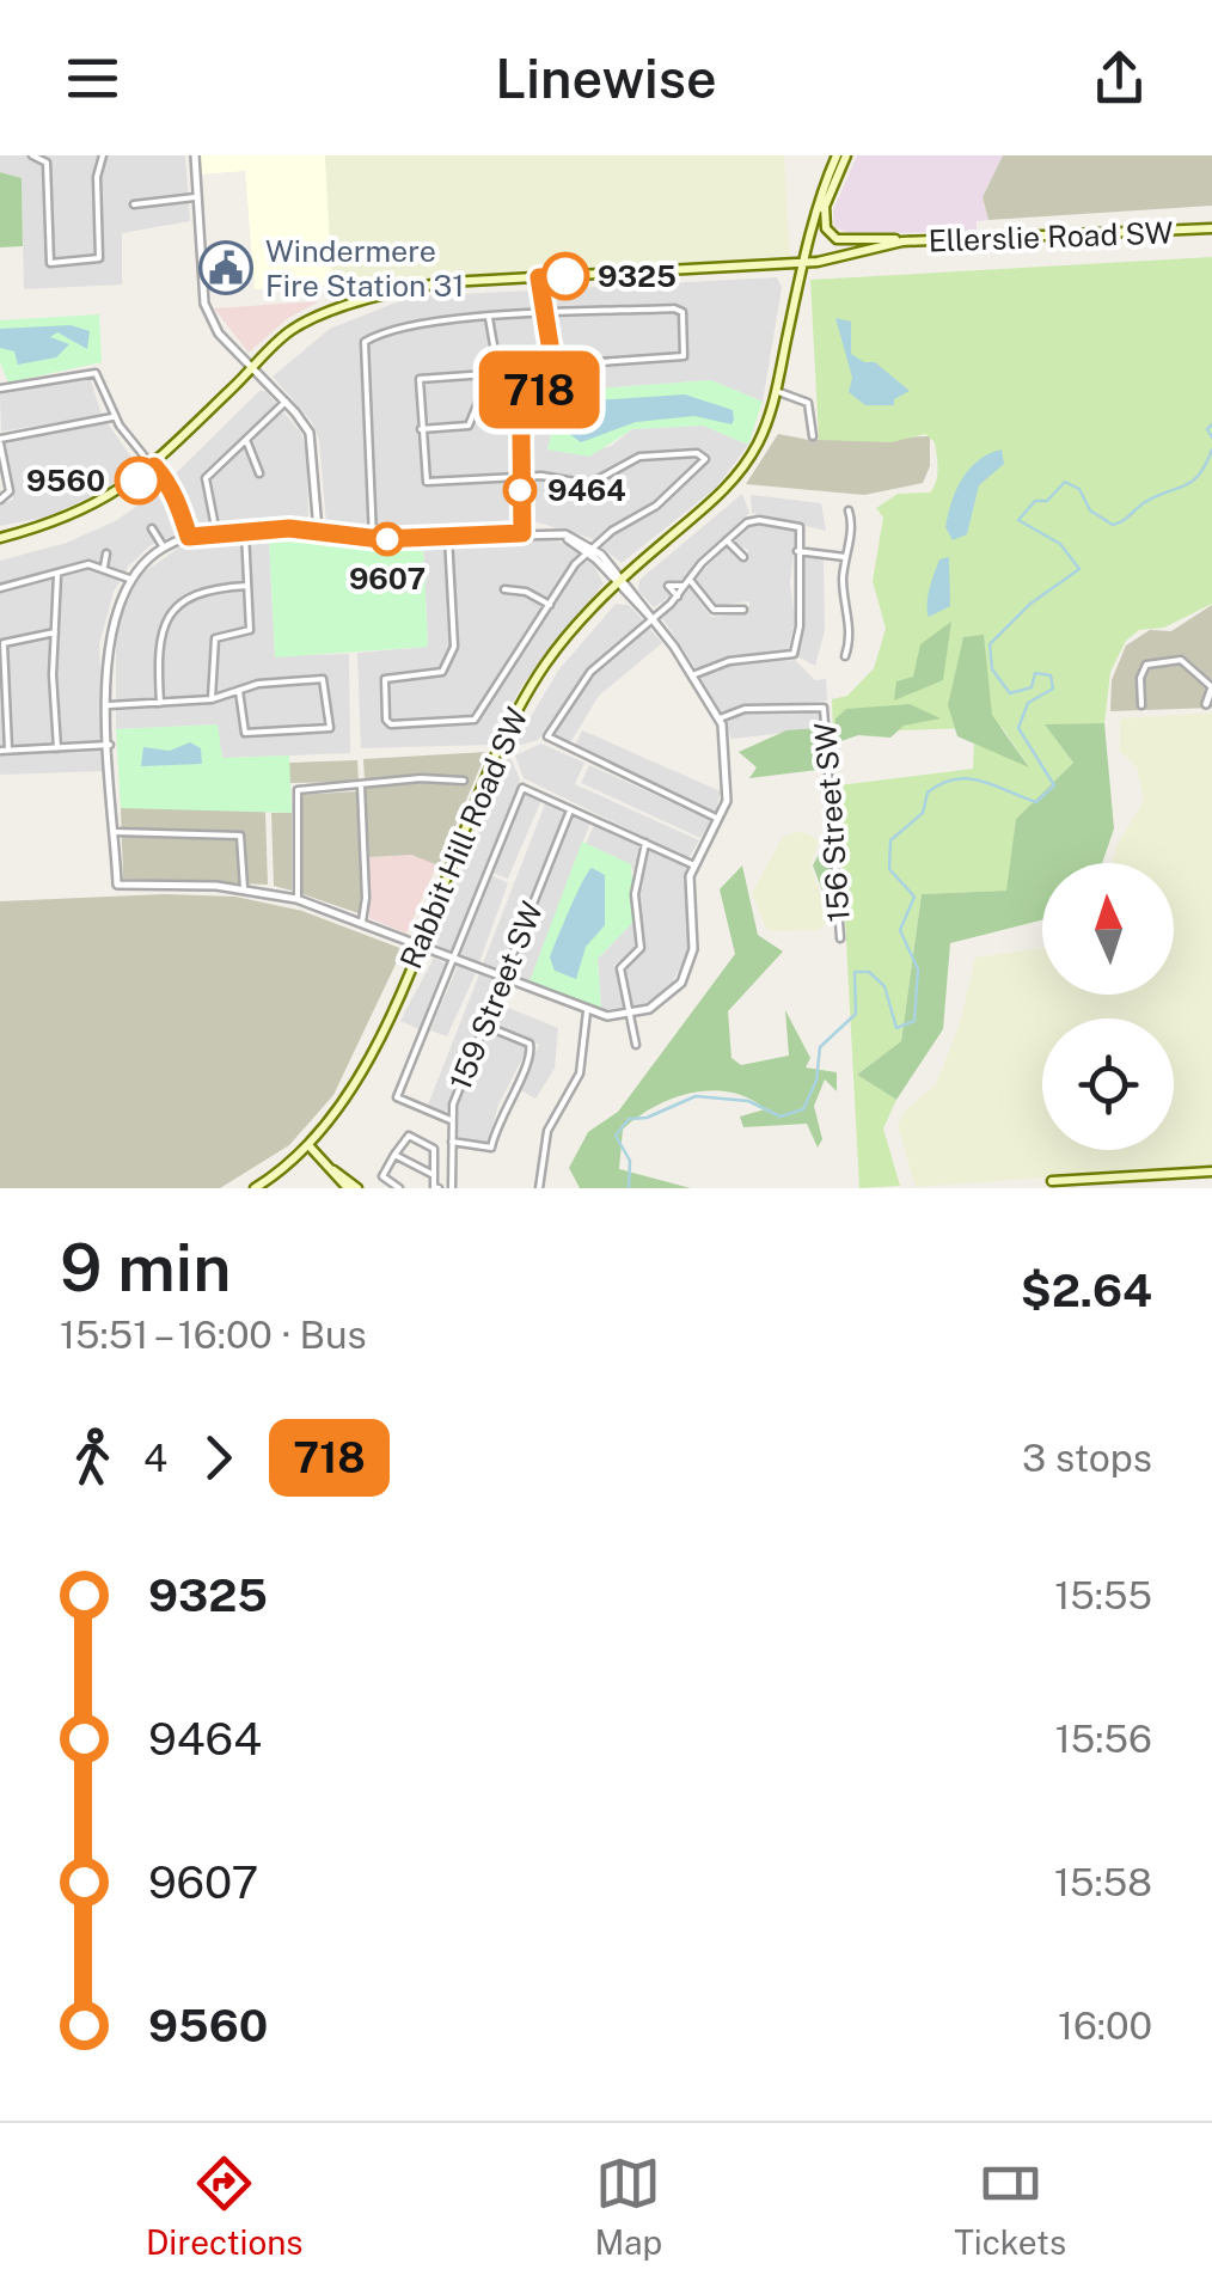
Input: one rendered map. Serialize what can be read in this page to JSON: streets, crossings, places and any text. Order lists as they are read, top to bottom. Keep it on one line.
{"streets":{"main road":["Ellerslie Road SW","Rabbit Hill Road SW"],"street":["156 Street SW","159 Street SW"]},"crossings":[["Ellerslie Road SW","Rabbit Hill Road SW"]],"places":{"public building":["Windermere Fire Station 31"],"other":["9325","9560","9464","9607"]},"lines":["bus line 718"],"north":"top","page":{"header":"Linewise","on_map":"718","heading":["9 min","15:51 – 16:00 · Bus","$2.64"],"legs":["4","718","3 stops"],"list":[{"name":"9325","value":"15:55"},{"name":"9464","value":"15:56"},{"name":"9607","value":"15:58"},{"name":"9560","value":"16:00"}],"tabs":["Directions","Map","Tickets"]}}
